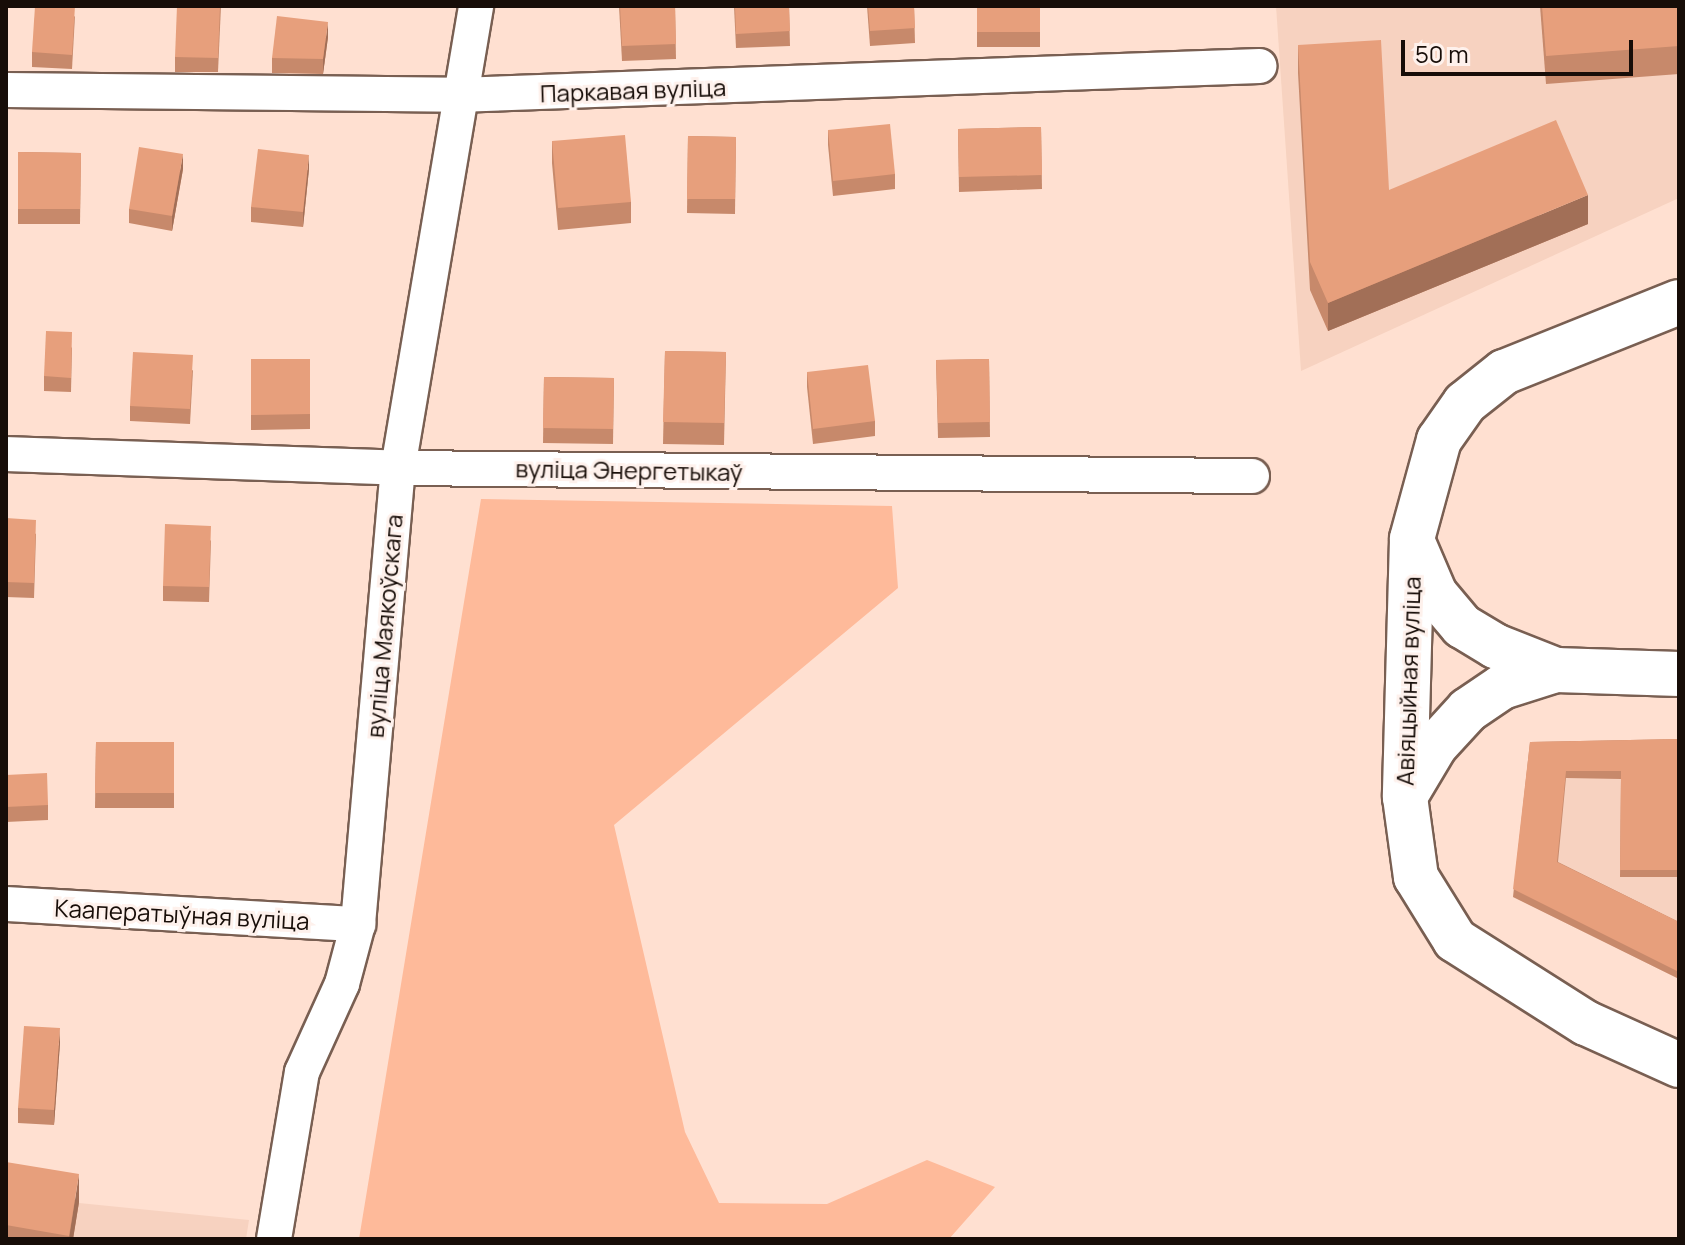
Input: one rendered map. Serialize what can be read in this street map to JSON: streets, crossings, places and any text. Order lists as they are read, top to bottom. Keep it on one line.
{"streets":{"main road":["Авіяцыйная вуліца"],"street":["Паркавая вуліца","вуліца Энергетыкаў","вуліца Маякоўскага","Кааператыўная вуліца"]},"crossings":[["Паркавая вуліца","вуліца Маякоўскага"],["вуліца Энергетыкаў","вуліца Маякоўскага"],["вуліца Маякоўскага","Кааператыўная вуліца"]],"scale_bar":"50 m"}
